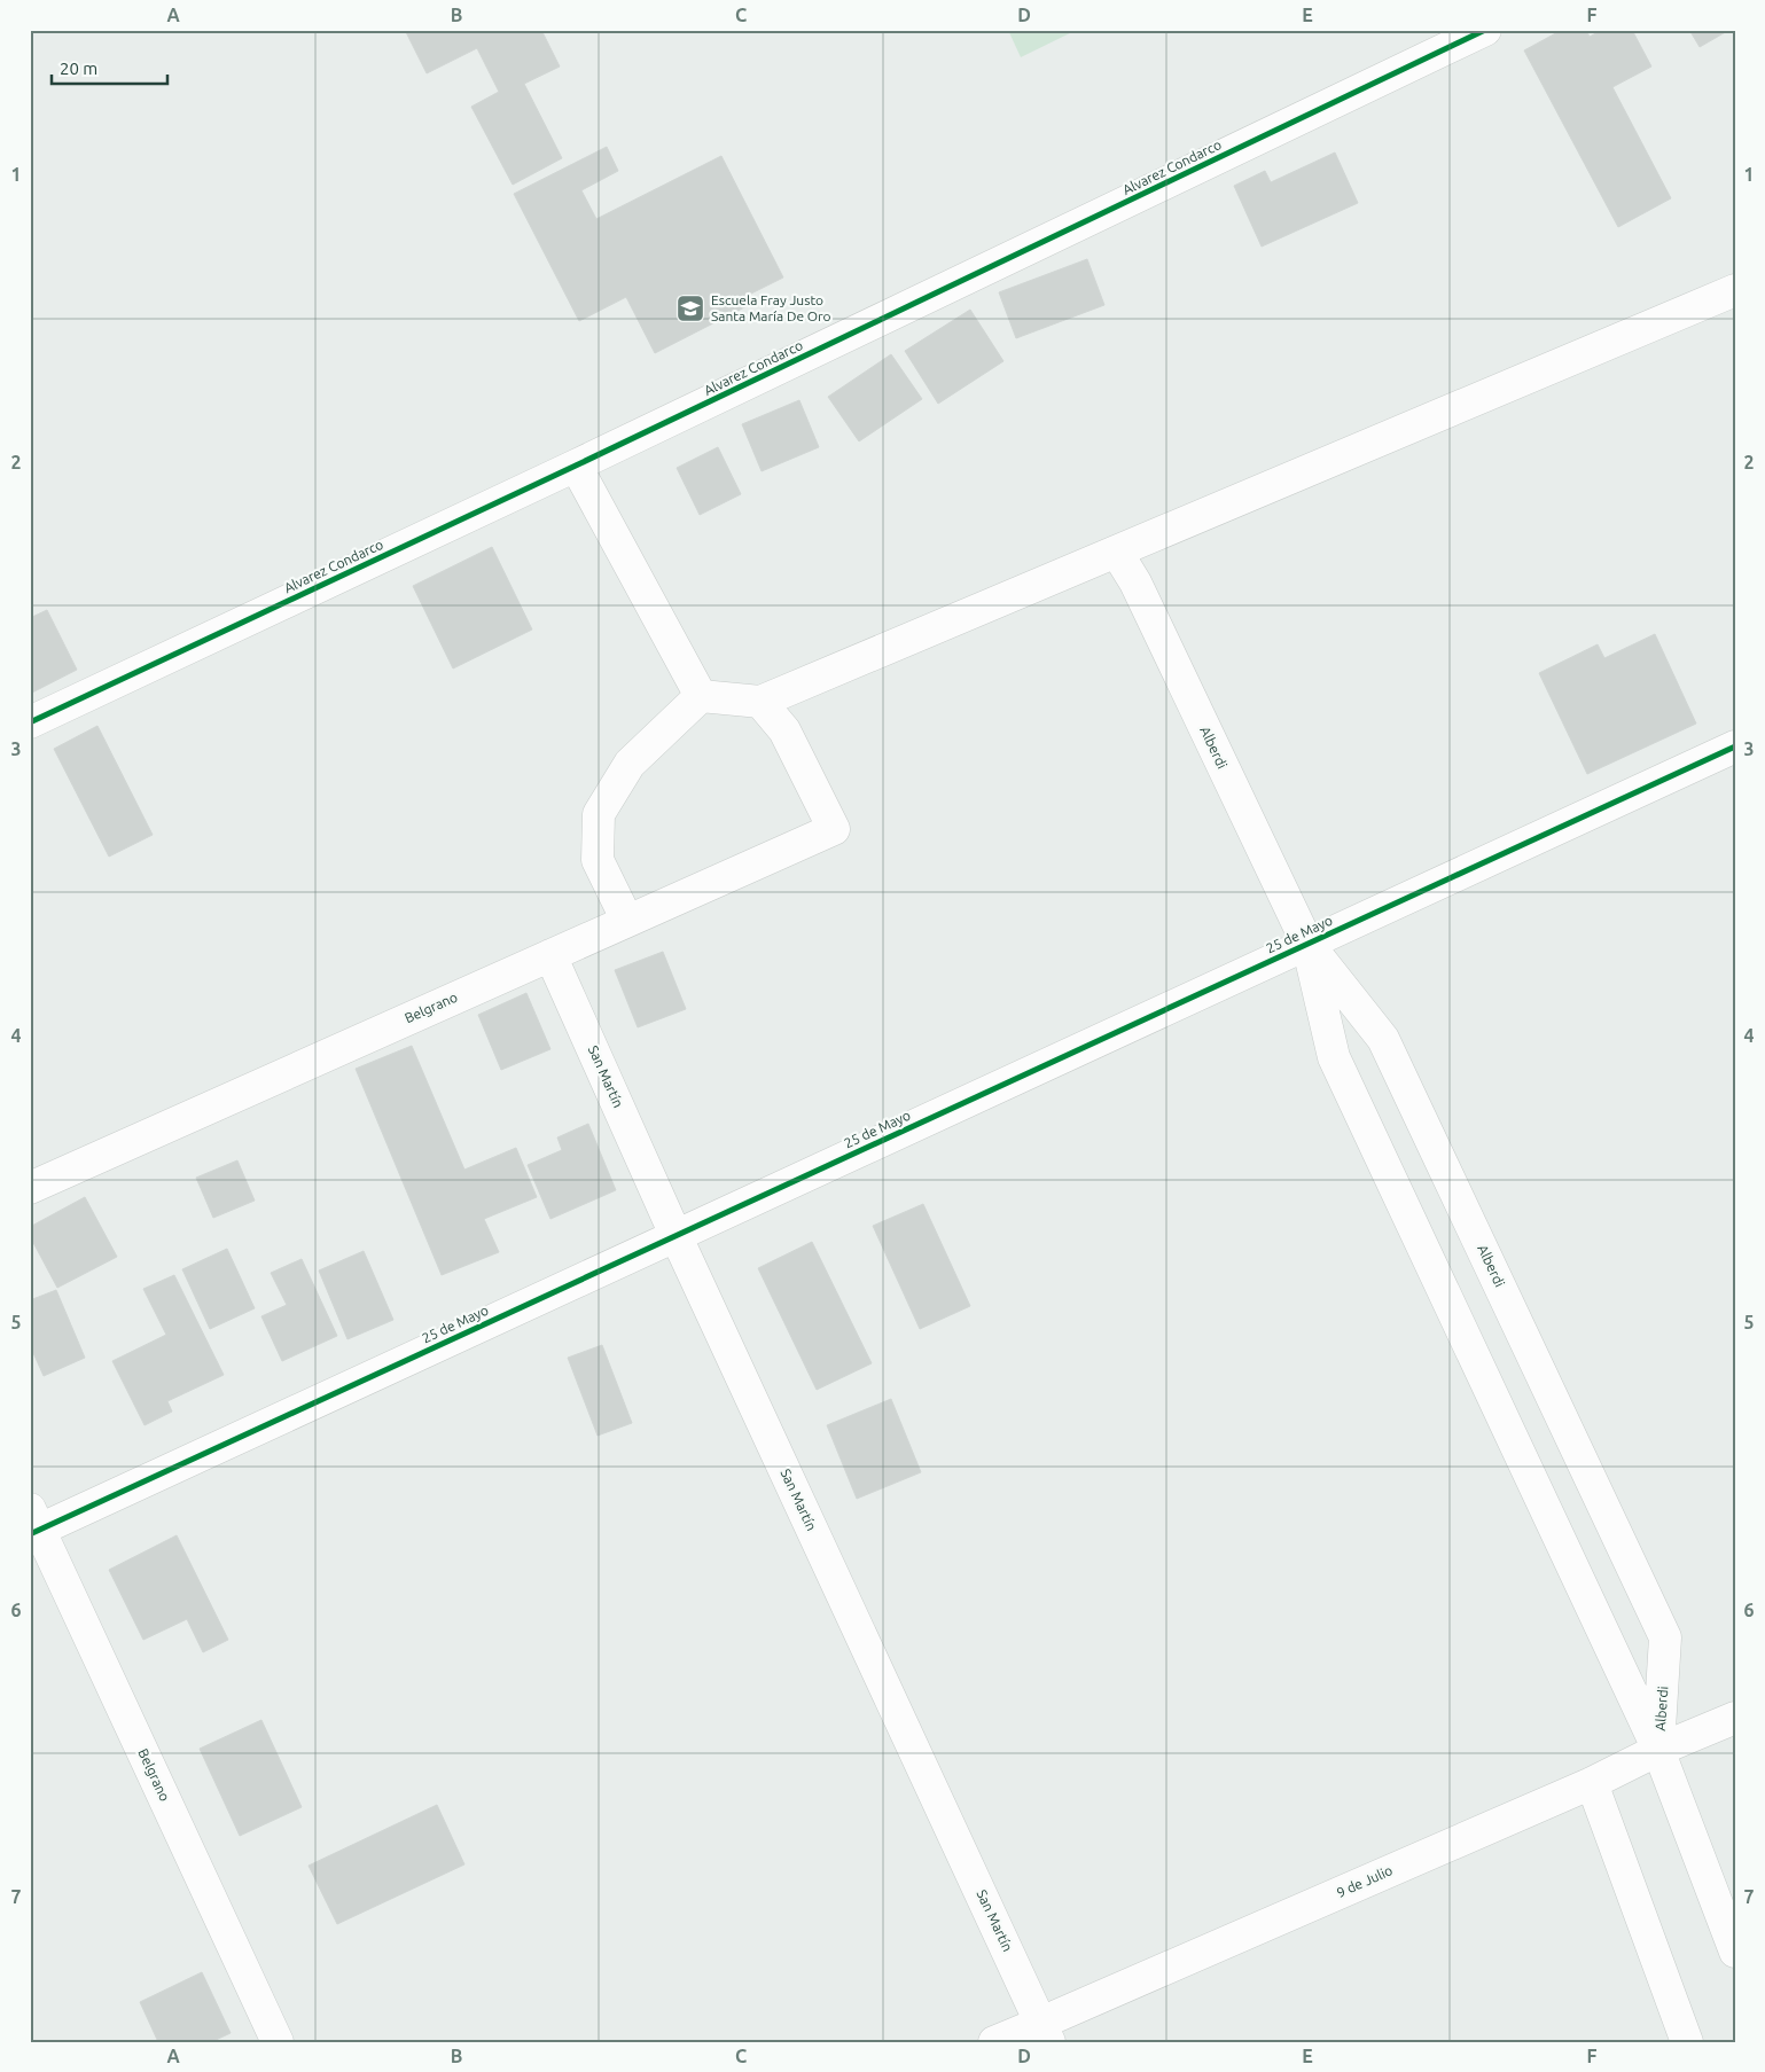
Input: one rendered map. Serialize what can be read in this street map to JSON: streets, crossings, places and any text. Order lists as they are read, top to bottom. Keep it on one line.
{"streets":{"street":["Alvarez Condarco","Alberdi","25 de Mayo","Belgrano","San Martín","9 de Julio"]},"crossings":[["Alberdi","25 de Mayo"],["Alberdi","9 de Julio"],["25 de Mayo","Belgrano"],["25 de Mayo","San Martín"],["Belgrano","San Martín"],["San Martín","9 de Julio"]],"places":{"school or university":["Escuela Fray Justo Santa María De Oro"]},"scale_bar":"20 m","grid":{"columns":["A","B","C","D","E","F"],"rows":["1","2","3","4","5","6","7"]}}
